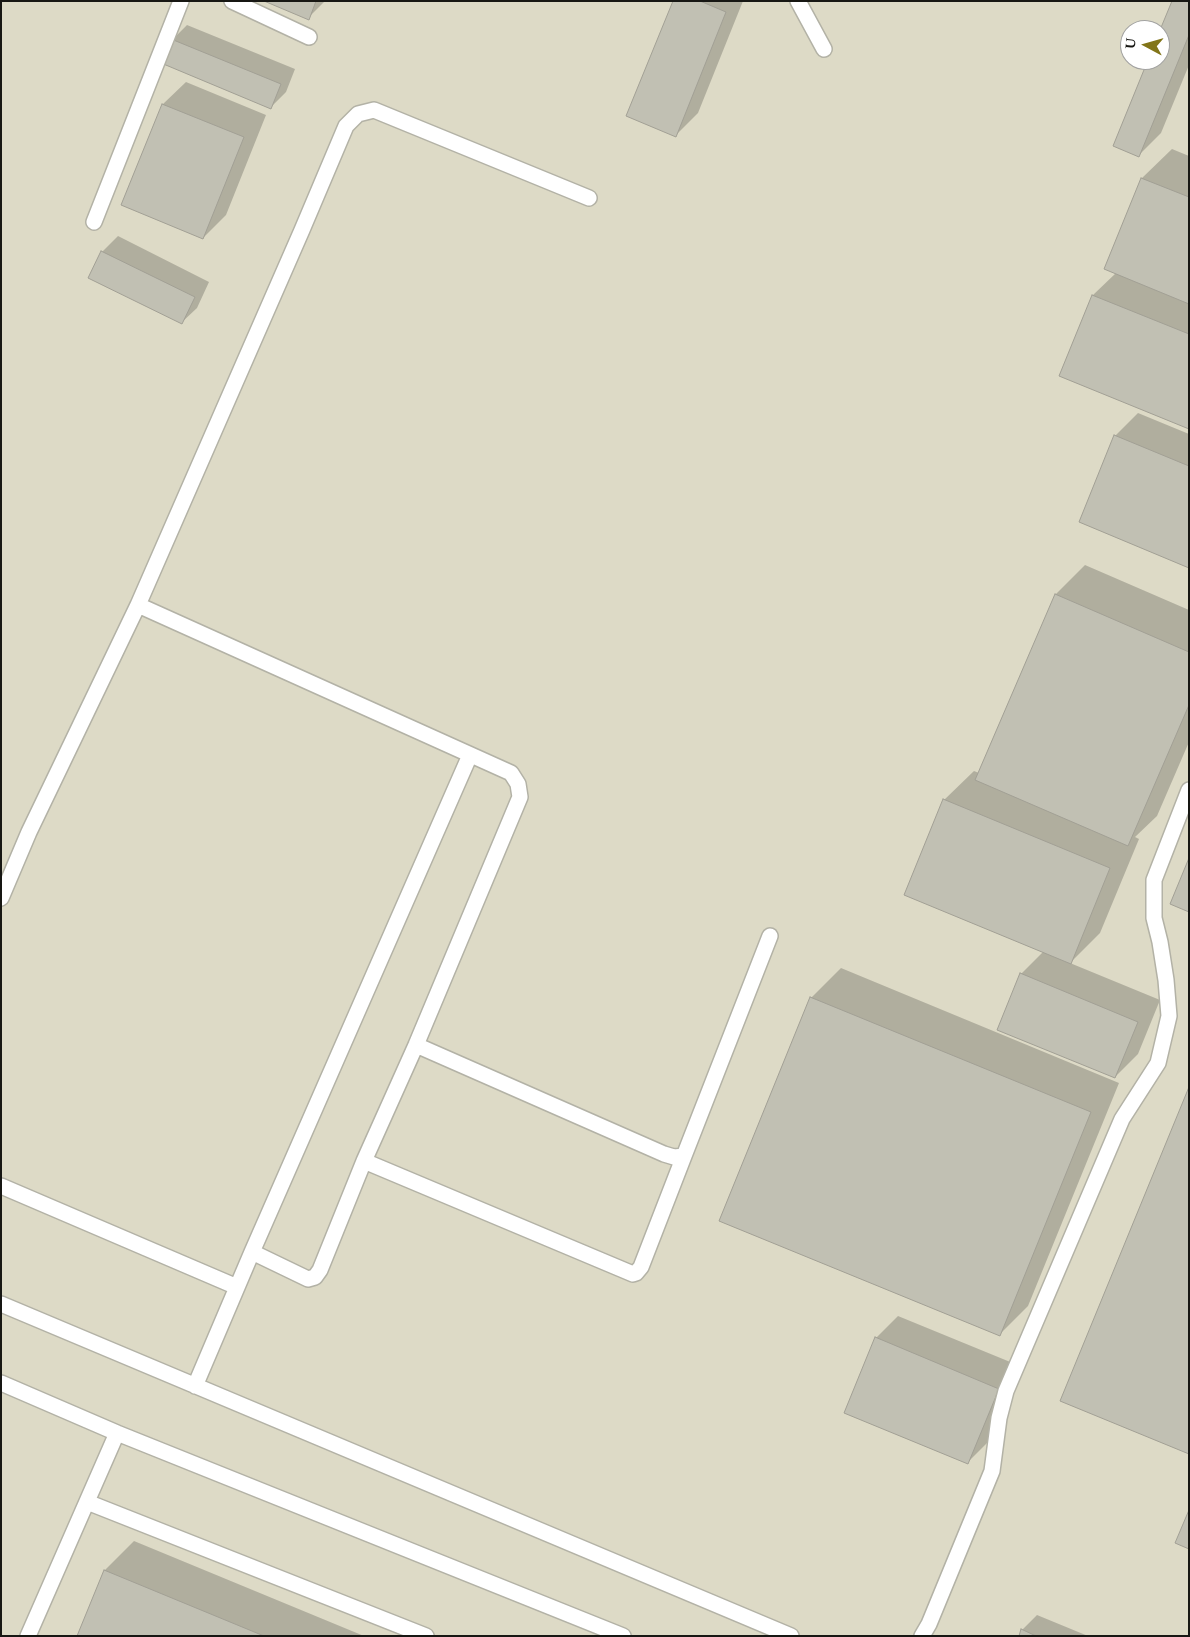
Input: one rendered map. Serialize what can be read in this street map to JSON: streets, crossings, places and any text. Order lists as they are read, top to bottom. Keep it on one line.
{"north":"left"}
